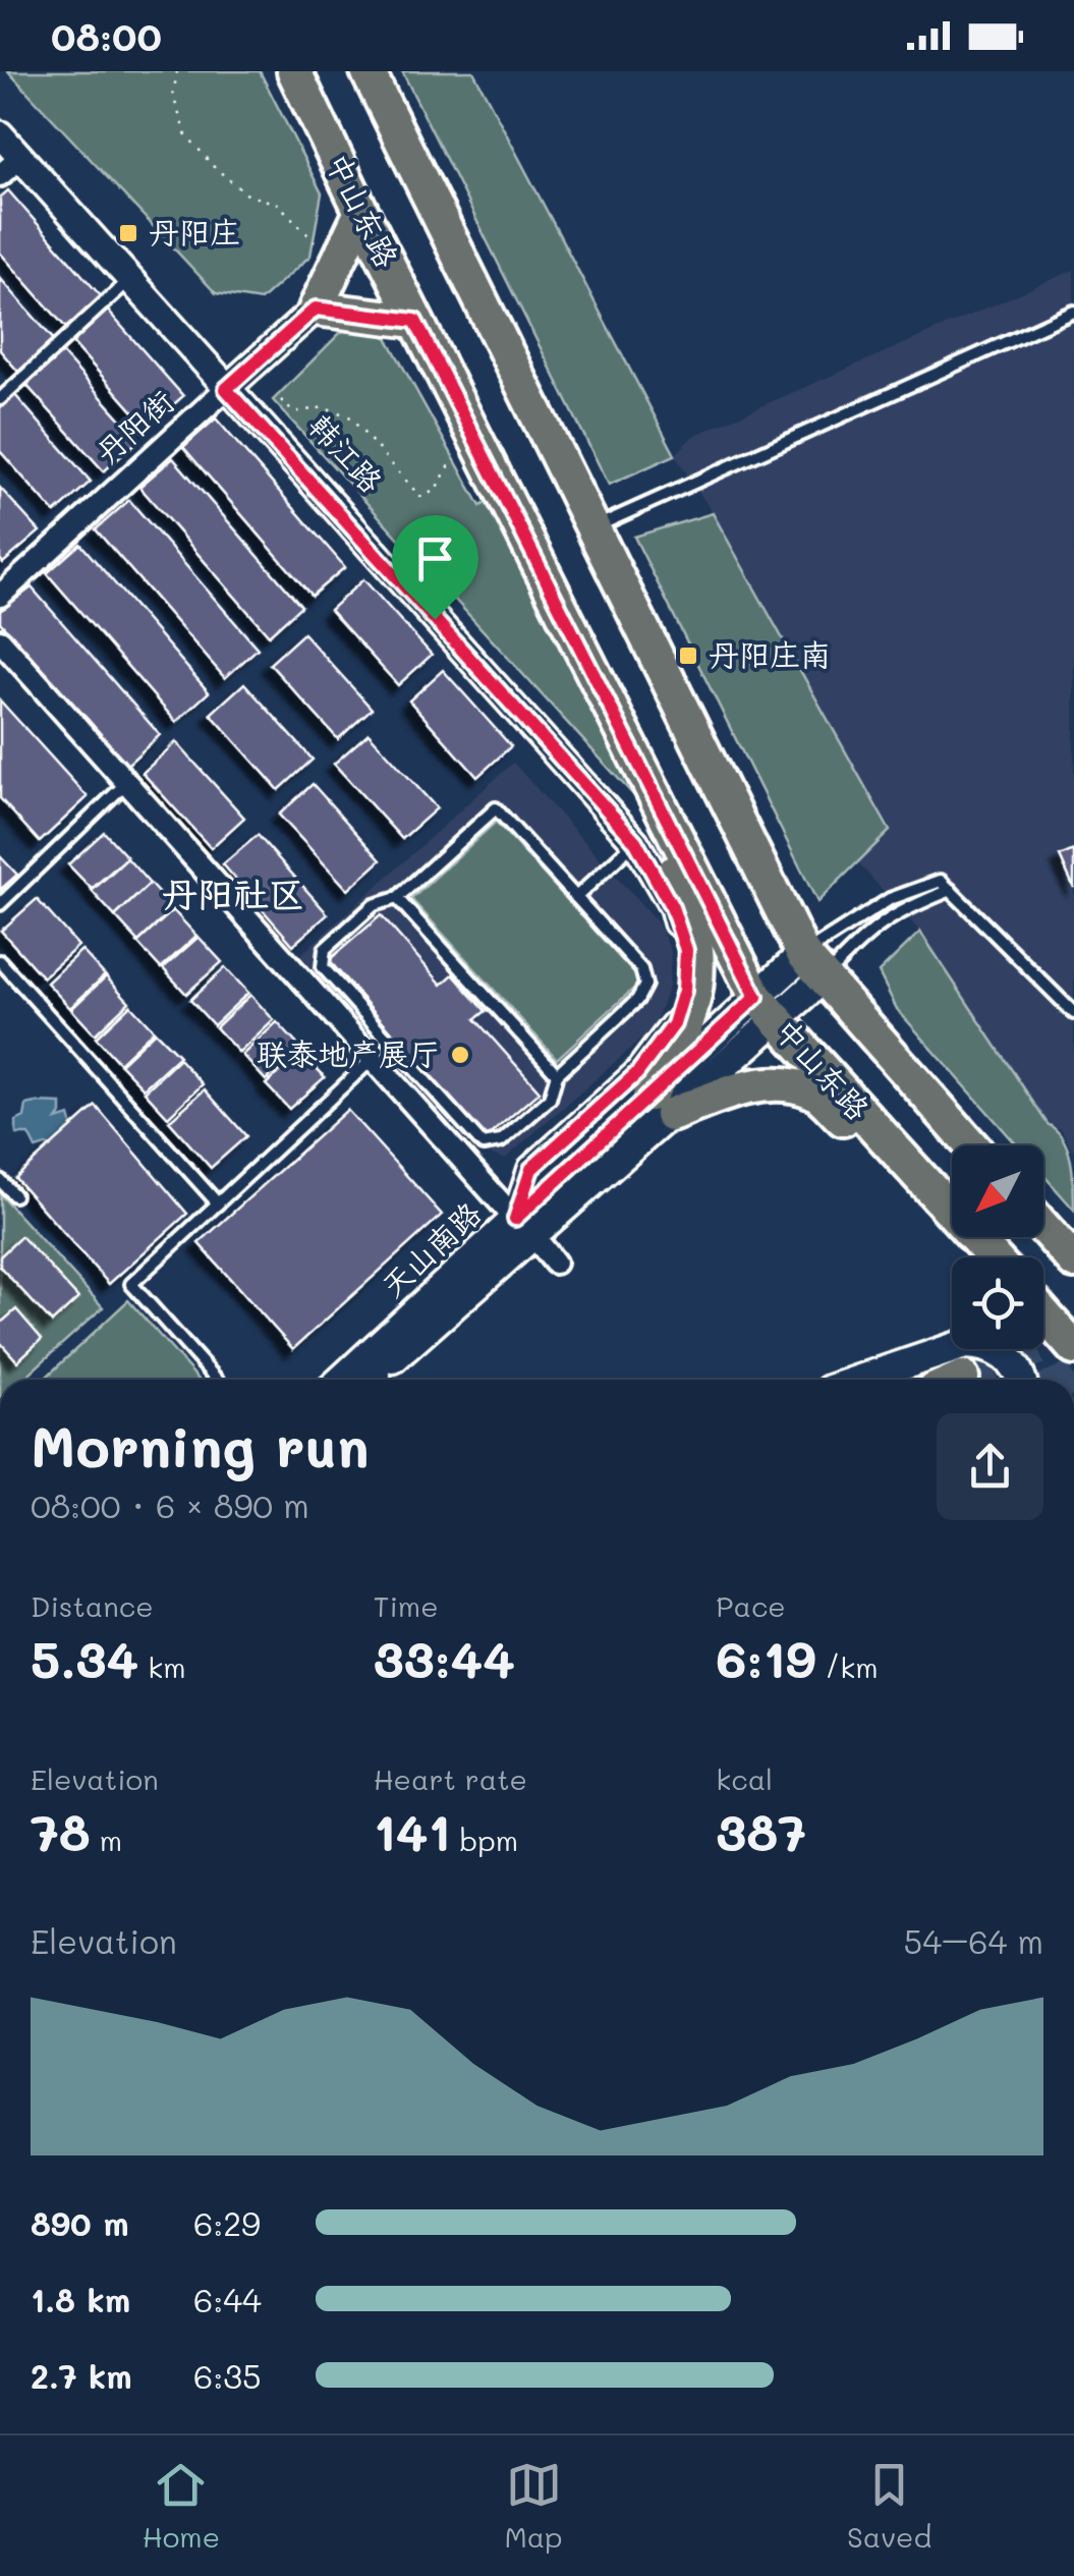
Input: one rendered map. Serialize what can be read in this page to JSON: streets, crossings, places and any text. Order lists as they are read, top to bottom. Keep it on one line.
{"streets":{"main road":["中山东路","天山南路"],"street":["丹阳街","韩江路"]},"crossings":[["中山东路","天山南路"],["丹阳街","韩江路"]],"districts":["丹阳社区"],"places":{"transit":["丹阳庄","丹阳庄南"],"other":["联泰地产展厅"]},"north":"bottom left","page":{"status":"08:00","heading":["Morning run","08:00 · 6 × 890 m"],"stats":[["Distance","5.34 km"],["Time","33:44"],["Pace","6:19 /km"],["Elevation","78 m"],["Heart rate","141 bpm"],["kcal","387"]],"chart":["Elevation","54–64 m"],"list":[{"name":"890 m","note":"6:29"},{"name":"1.8 km","note":"6:44"},{"name":"2.7 km","note":"6:35"}],"tabs":["Home","Map","Saved"]}}
